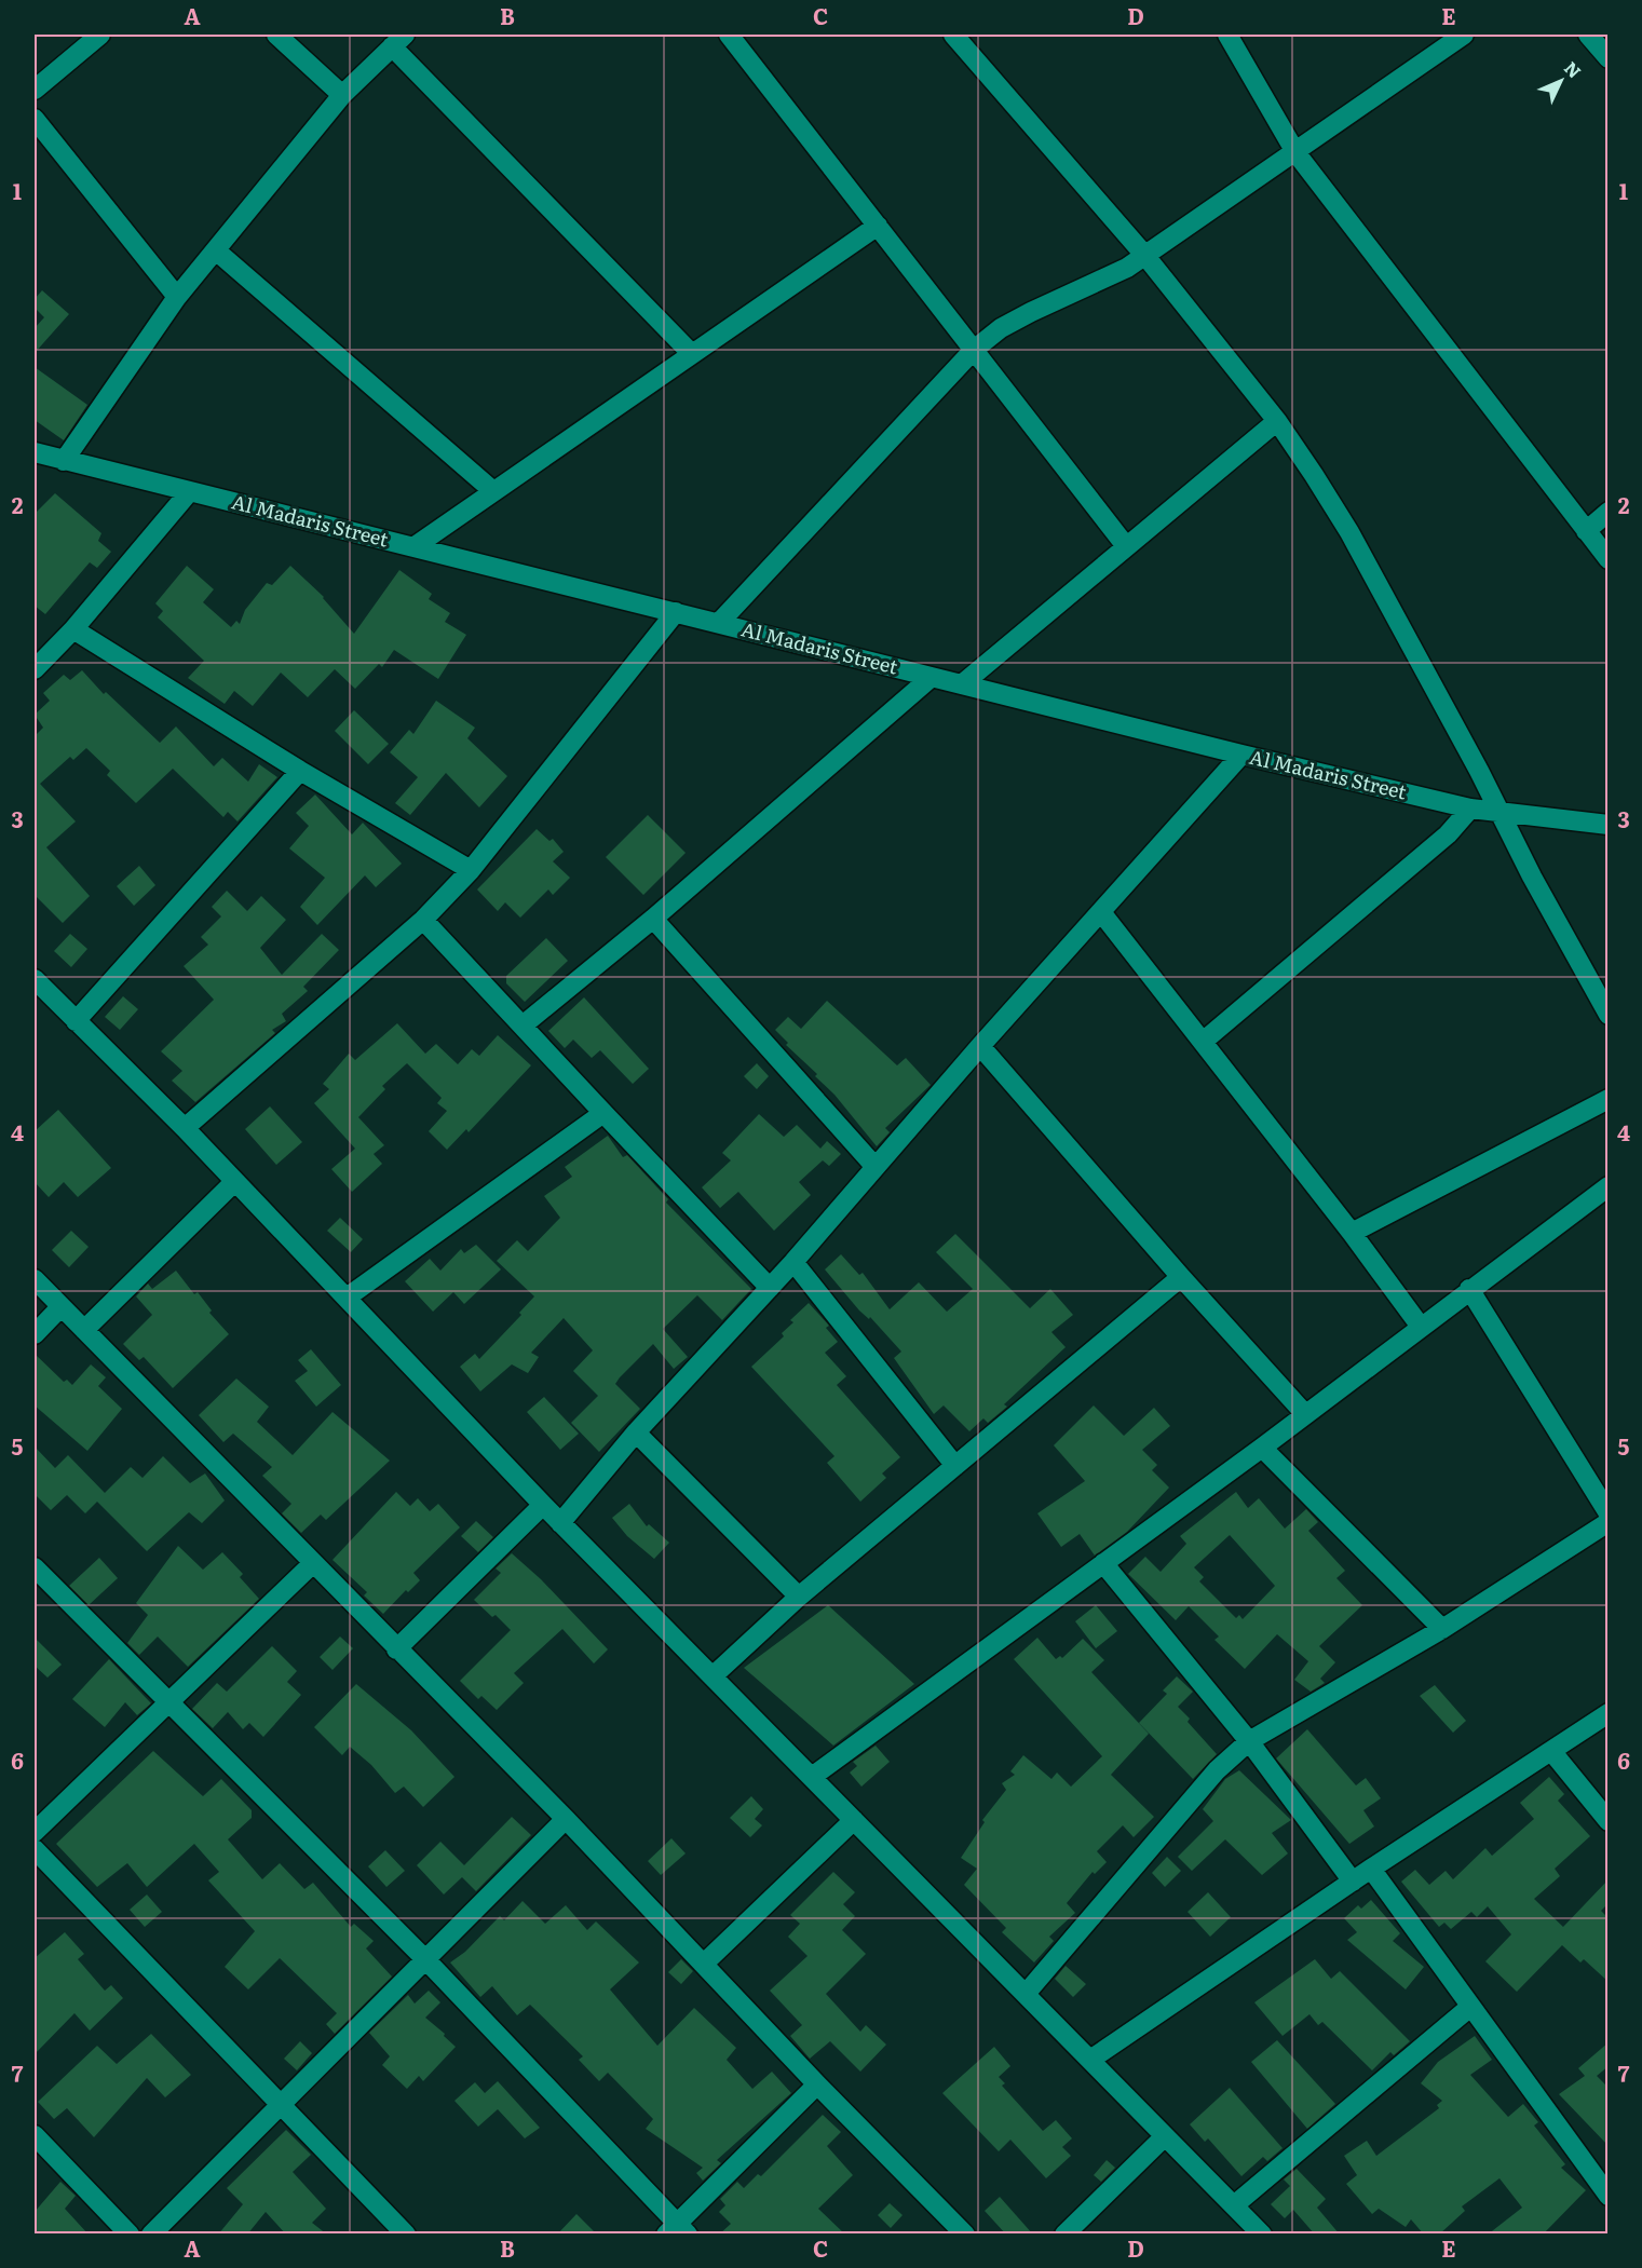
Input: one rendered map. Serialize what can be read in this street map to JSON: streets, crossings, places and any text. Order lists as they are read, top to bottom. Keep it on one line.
{"streets":{"street":["Al Madaris Street"]},"north":"top right","grid":{"columns":["A","B","C","D","E"],"rows":["1","2","3","4","5","6","7"]}}
